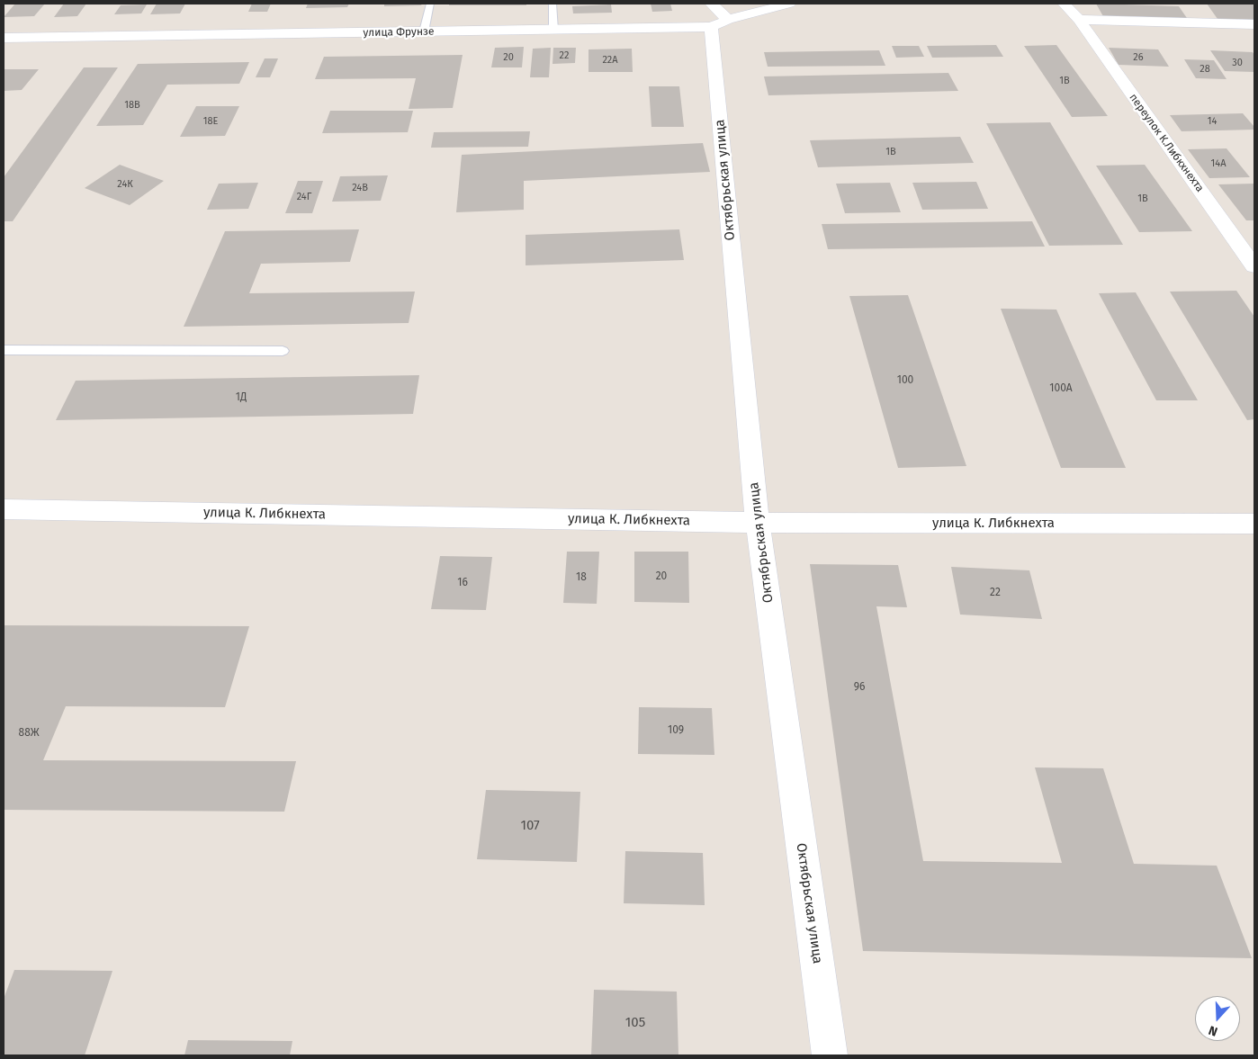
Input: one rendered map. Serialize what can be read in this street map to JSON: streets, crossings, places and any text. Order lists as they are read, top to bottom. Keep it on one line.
{"streets":{"street":["улица Фрунзе","переулок К.Либкхнехта","Октябрьская улица","улица К. Либкнехта"]},"crossings":[["улица Фрунзе","Октябрьская улица"],["Октябрьская улица","улица К. Либкнехта"]],"house_numbers":["22","20","26","22А","30","28","1В","18В","18Е","14","1В","14А","24К","24В","24Г","1В","100","100А","1Д","20","18","16","22","96","109","88Ж","107","105"],"north":"bottom"}
